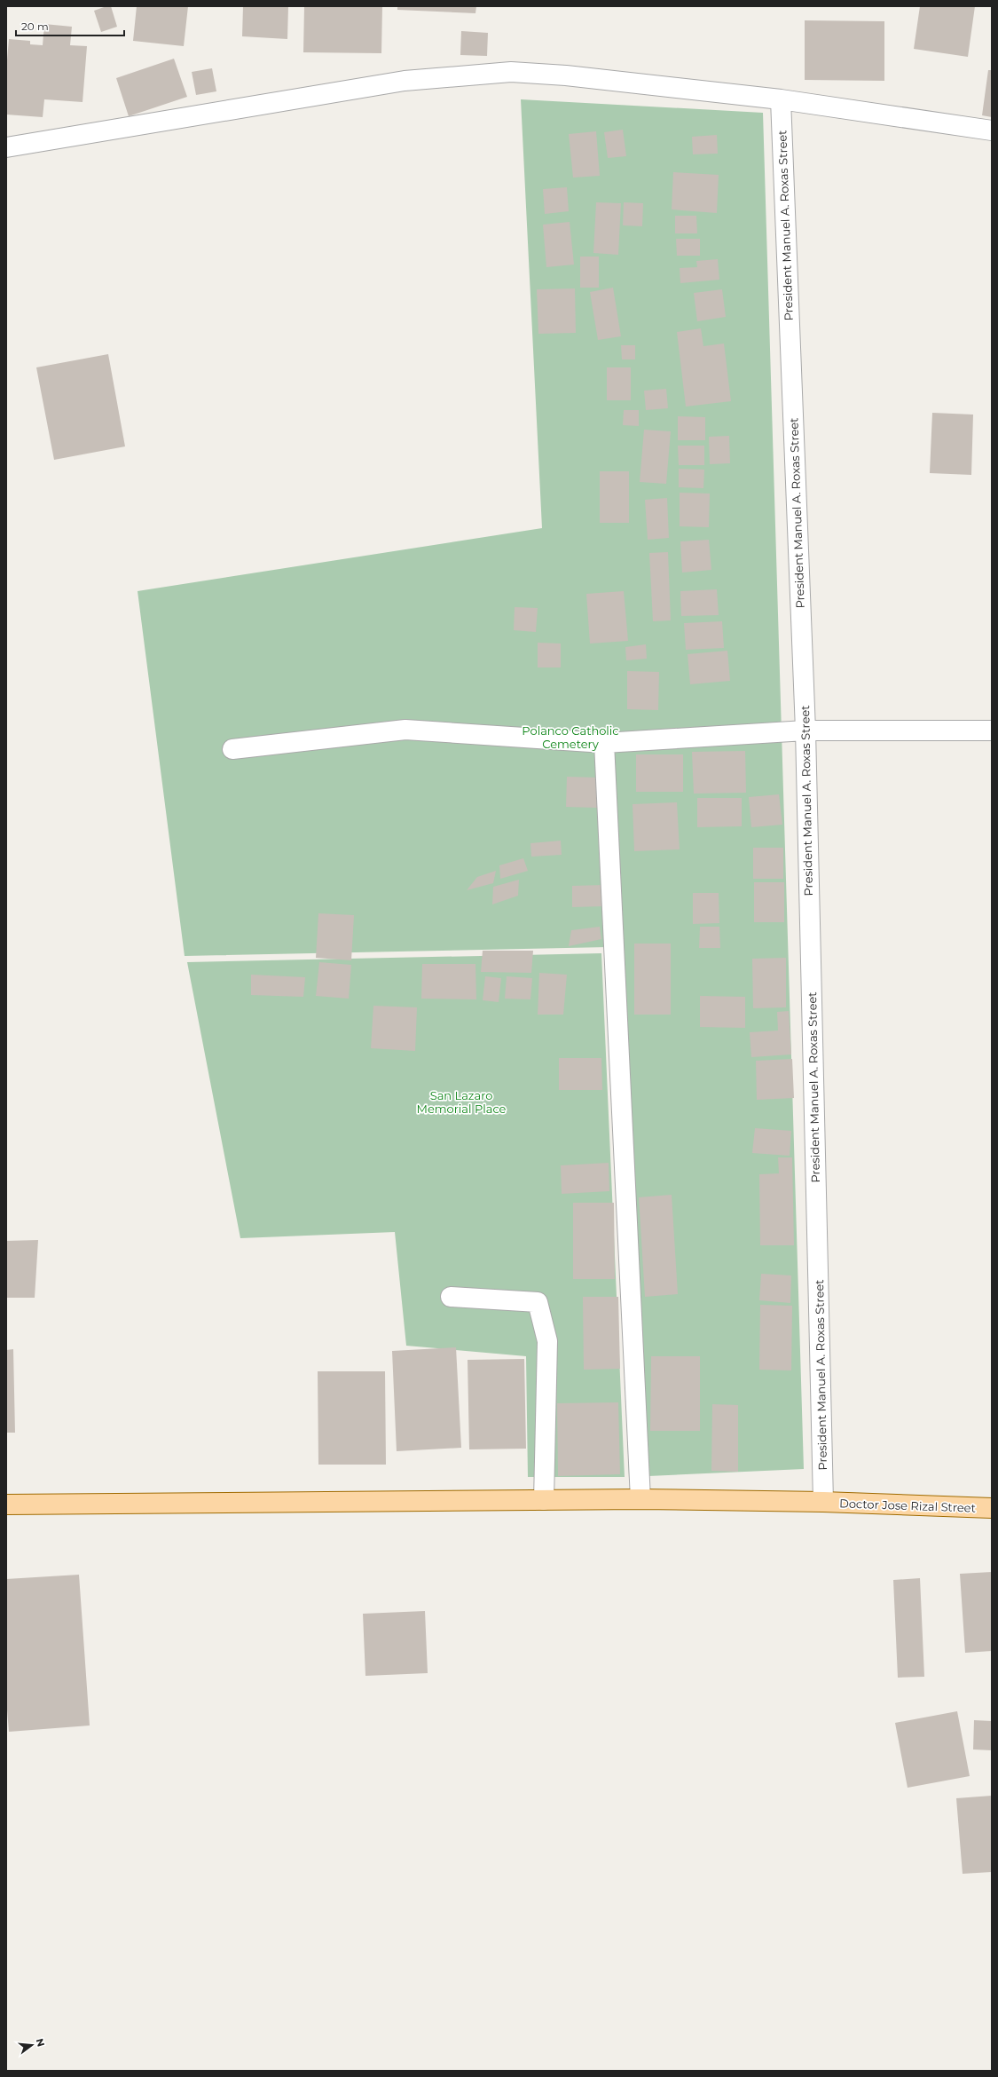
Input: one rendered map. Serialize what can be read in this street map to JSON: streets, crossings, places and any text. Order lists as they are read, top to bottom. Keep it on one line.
{"streets":{"main road":["Doctor Jose Rizal Street"],"street":["President Manuel A. Roxas Street"]},"crossings":[["President Manuel A. Roxas Street","Doctor Jose Rizal Street"]],"parks":["Polanco Catholic Cemetery","San Lazaro Memorial Place"],"scale_bar":"20 m","north":"right"}
